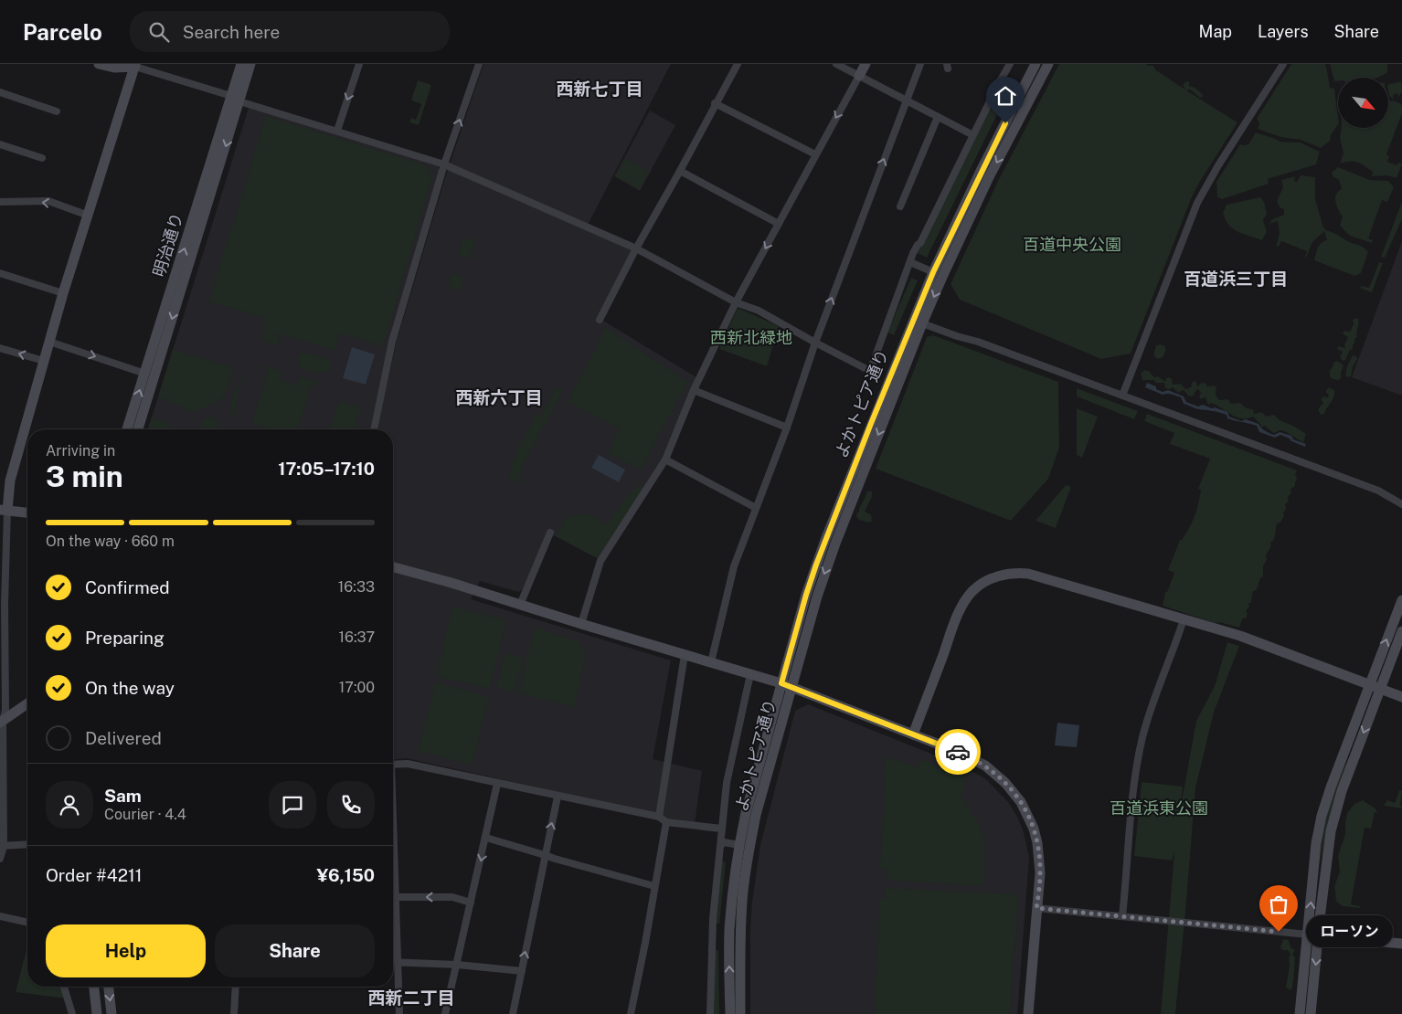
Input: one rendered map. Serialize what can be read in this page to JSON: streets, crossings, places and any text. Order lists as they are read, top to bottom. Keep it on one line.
{"streets":{"street":["明治通り","よかトピア通り"]},"districts":["西新七丁目","百道浜三丁目","西新六丁目","西新二丁目"],"parks":["百道中央公園","西新北緑地","百道浜東公園"],"places":["ローソン"],"north":"bottom right","page":{"header":"Parcelo","search":"Search here","nav":["Map","Layers","Share"],"heading":["3 min","Arriving in","17:05–17:10"],"panel":["Sam","Courier · 4.4","Order #4211","¥6,150"],"bar":"On the way · 660 m","list":[["Confirmed","16:33"],["Preparing","16:37"],["On the way","17:00"],"Delivered"],"bubble":"ローソン","buttons":["Help","Share"]}}
